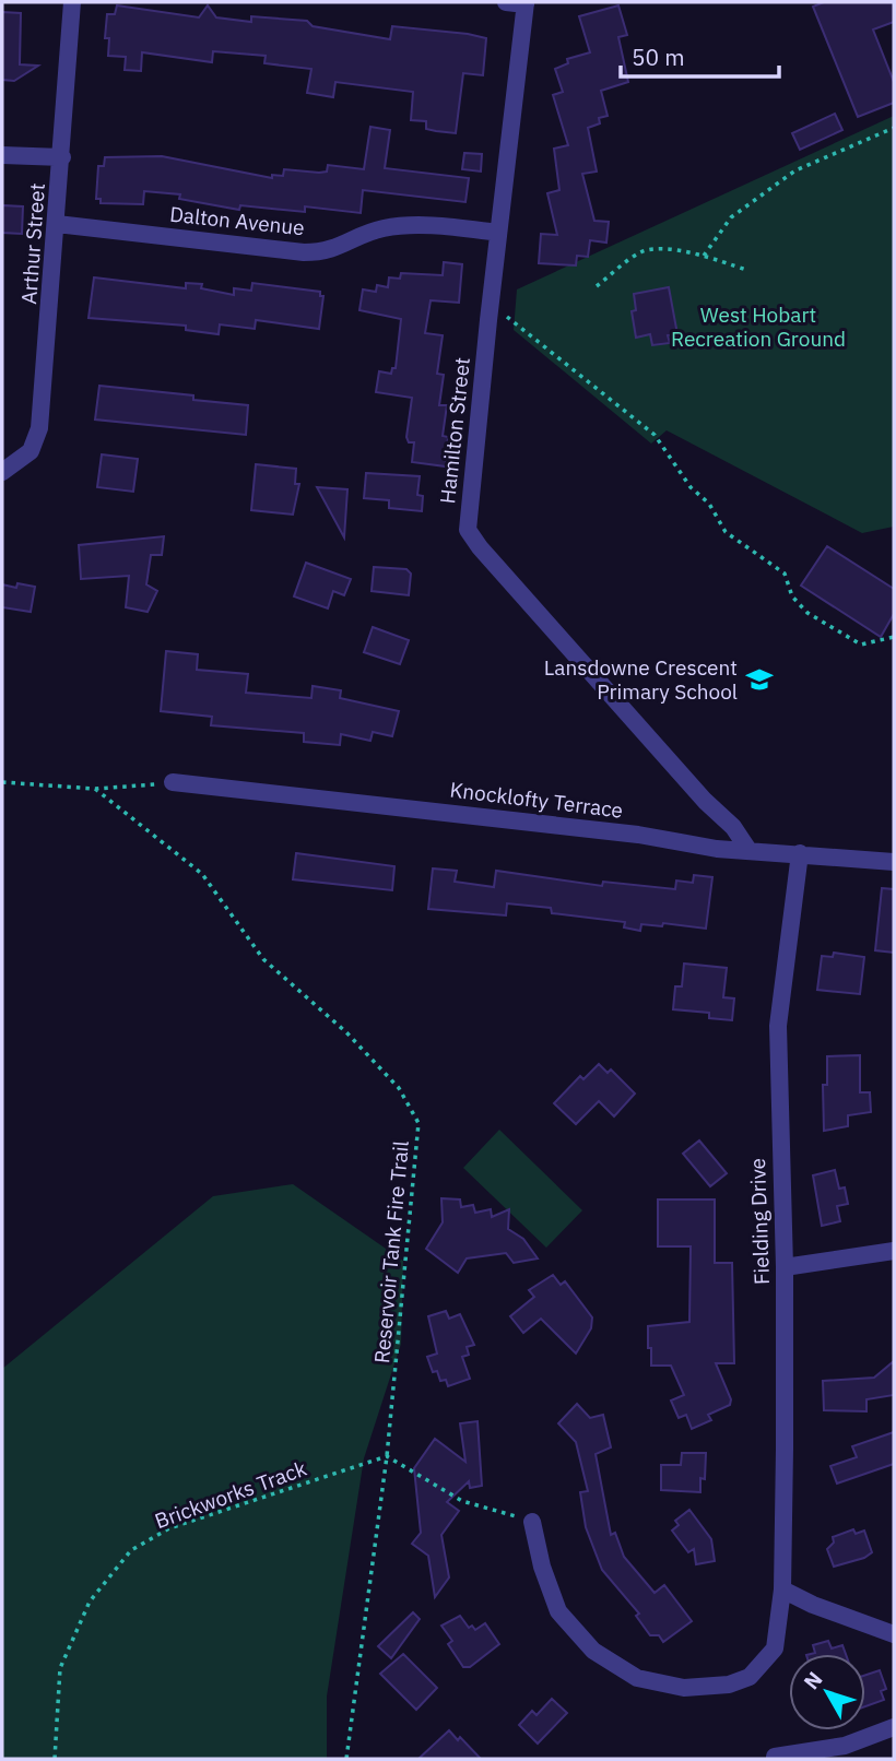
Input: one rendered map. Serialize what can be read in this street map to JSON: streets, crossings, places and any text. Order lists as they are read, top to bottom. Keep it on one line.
{"streets":{"street":["Dalton Avenue","Arthur Street","Hamilton Street","Knocklofty Terrace","Fielding Drive"],"path":["Reservoir Tank Fire Trail","Brickworks Track"]},"crossings":[["Dalton Avenue","Arthur Street"],["Dalton Avenue","Hamilton Street"],["Hamilton Street","Knocklofty Terrace"],["Knocklofty Terrace","Fielding Drive"],["Reservoir Tank Fire Trail","Brickworks Track"]],"parks":["West Hobart Recreation Ground"],"places":{"school or university":["Lansdowne Crescent Primary School"]},"scale_bar":"50 m","north":"top left"}
